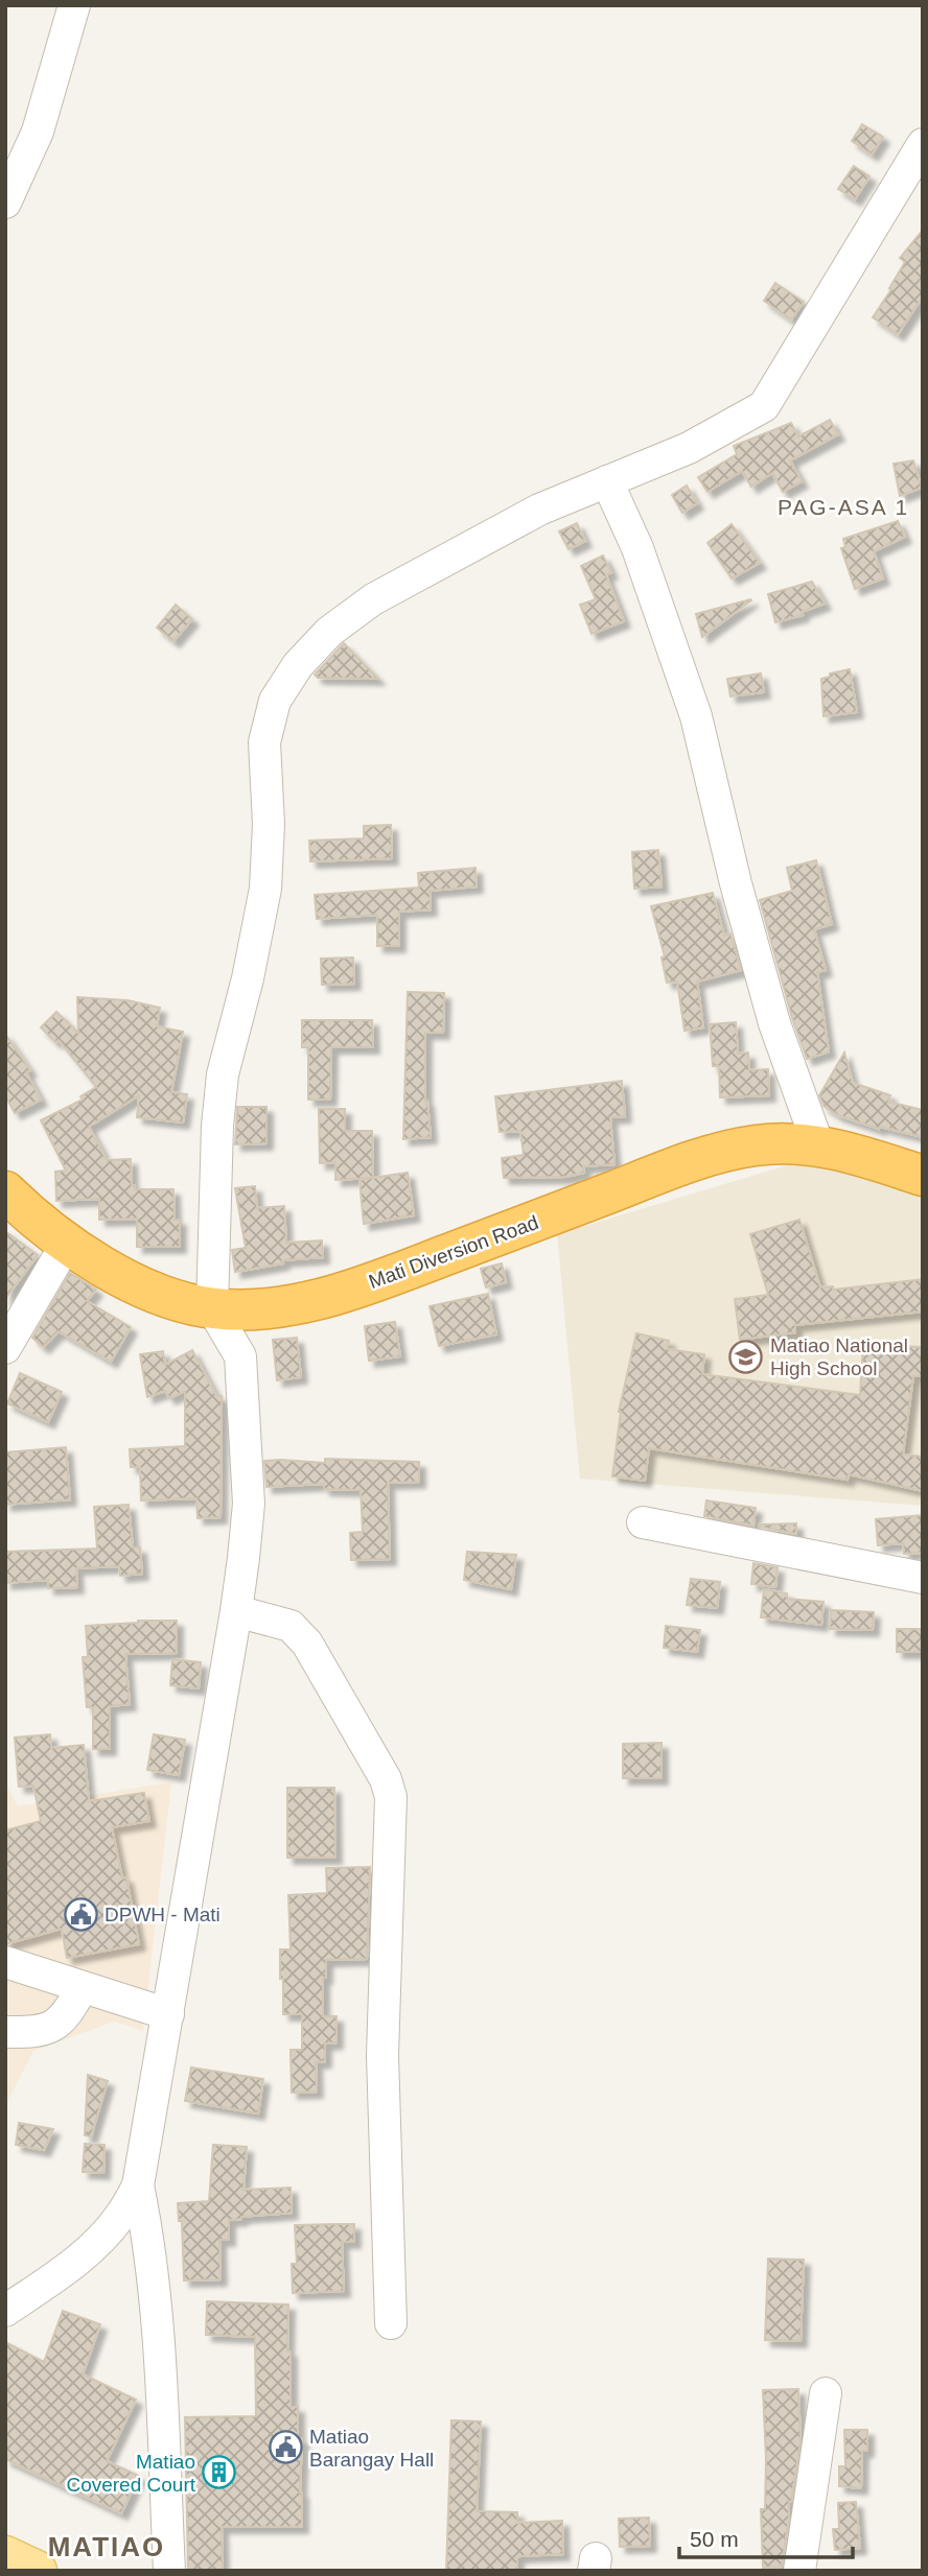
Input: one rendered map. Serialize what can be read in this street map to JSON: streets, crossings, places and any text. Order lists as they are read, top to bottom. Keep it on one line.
{"streets":{"highway":["Mati Diversion Road"]},"districts":["PAG-ASA 1","MATIAO"],"places":{"school or university":["Matiao National High School"],"public building":["DPWH - Mati","Matiao Barangay Hall"],"building":["Matiao Covered Court"]},"scale_bar":"50 m"}
